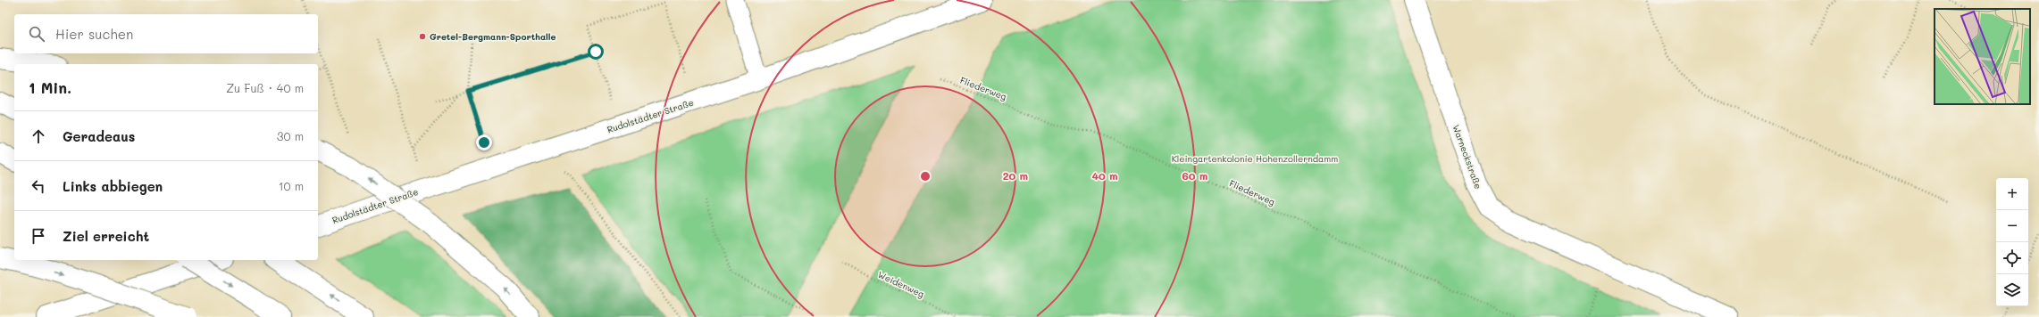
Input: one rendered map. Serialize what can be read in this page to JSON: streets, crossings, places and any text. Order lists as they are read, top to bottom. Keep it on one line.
{"streets":{"main road":["Rudolstädter Straße","Warneckstraße"],"path":["Fliederweg","Weidenweg"]},"parks":["Kleingartenkolonie Hohenzollerndamm"],"places":["Gretel-Bergmann-Sporthalle"],"page":{"search":"Hier suchen","heading":["1 Min.","Zu Fuß · 40 m"],"list":[["Geradeaus","30 m"],["Links abbiegen","10 m"],"Ziel erreicht"],"map_buttons":["+","−"]},"rings":["20 m","40 m","60 m"]}
